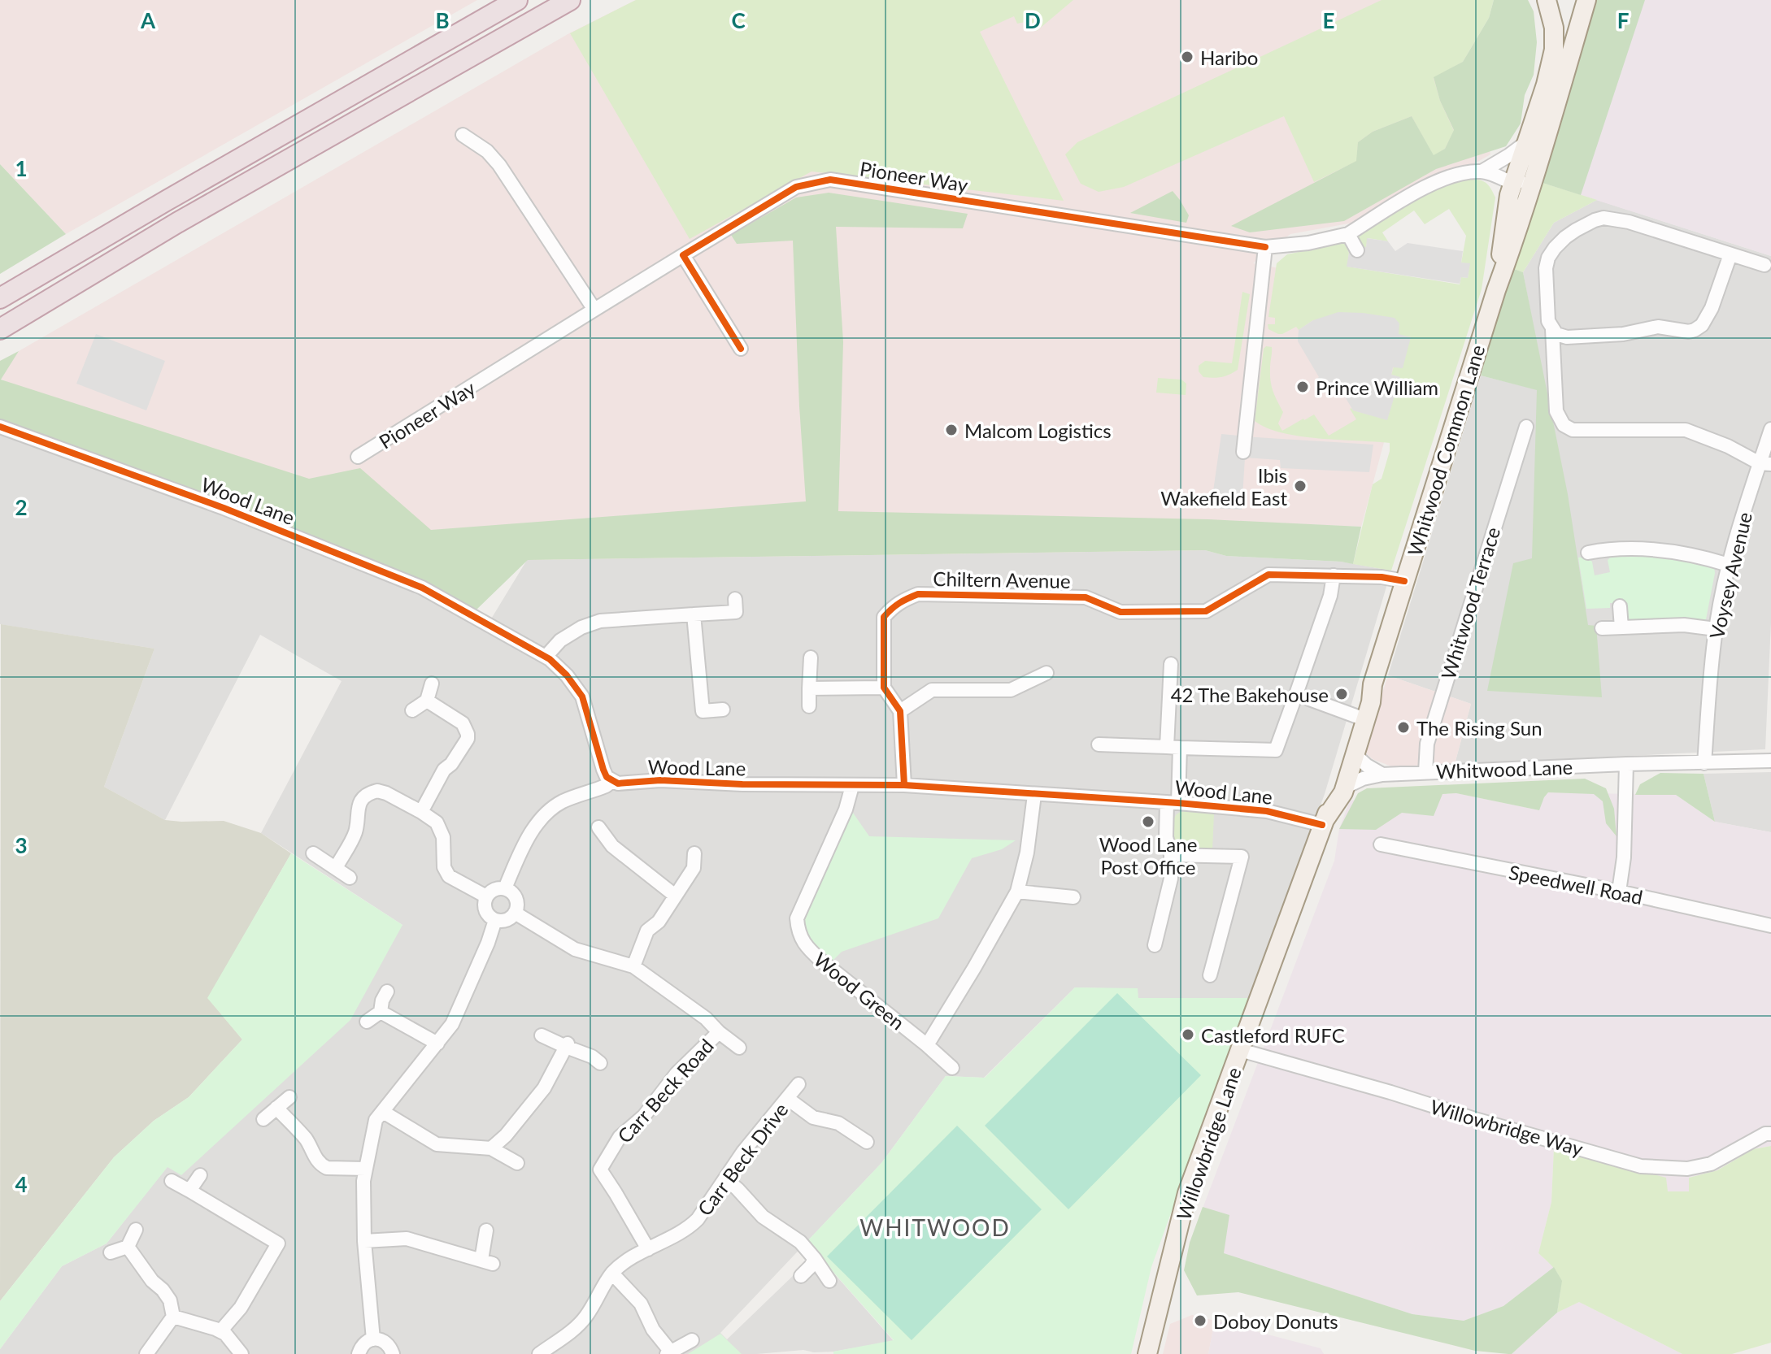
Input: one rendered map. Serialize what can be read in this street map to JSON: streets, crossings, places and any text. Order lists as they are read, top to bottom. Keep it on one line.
{"streets":{"main road":["Whitwood Common Lane","Willowbridge Lane"],"street":["Pioneer Way","Wood Lane","Voysey Avenue","Chiltern Avenue","Whitwood Terrace","Whitwood Lane","Speedwell Road","Wood Green","Carr Beck Road","Willowbridge Way","Carr Beck Drive"]},"crossings":[["Pioneer Way","Whitwood Common Lane"],["Whitwood Common Lane","Wood Lane"],["Whitwood Common Lane","Chiltern Avenue"],["Whitwood Common Lane","Whitwood Lane"],["Whitwood Common Lane","Willowbridge Lane"],["Wood Lane","Wood Green"],["Voysey Avenue","Whitwood Lane"],["Whitwood Terrace","Whitwood Lane"],["Carr Beck Road","Carr Beck Drive"],["Willowbridge Way","Willowbridge Lane"]],"districts":["WHITWOOD"],"places":["Haribo","Prince William","Malcom Logistics","Ibis Wakefield East","42 The Bakehouse","The Rising Sun","Wood Lane Post Office","Castleford RUFC","Doboy Donuts"],"grid":{"columns":["A","B","C","D","E","F"],"rows":["1","2","3","4"]}}
